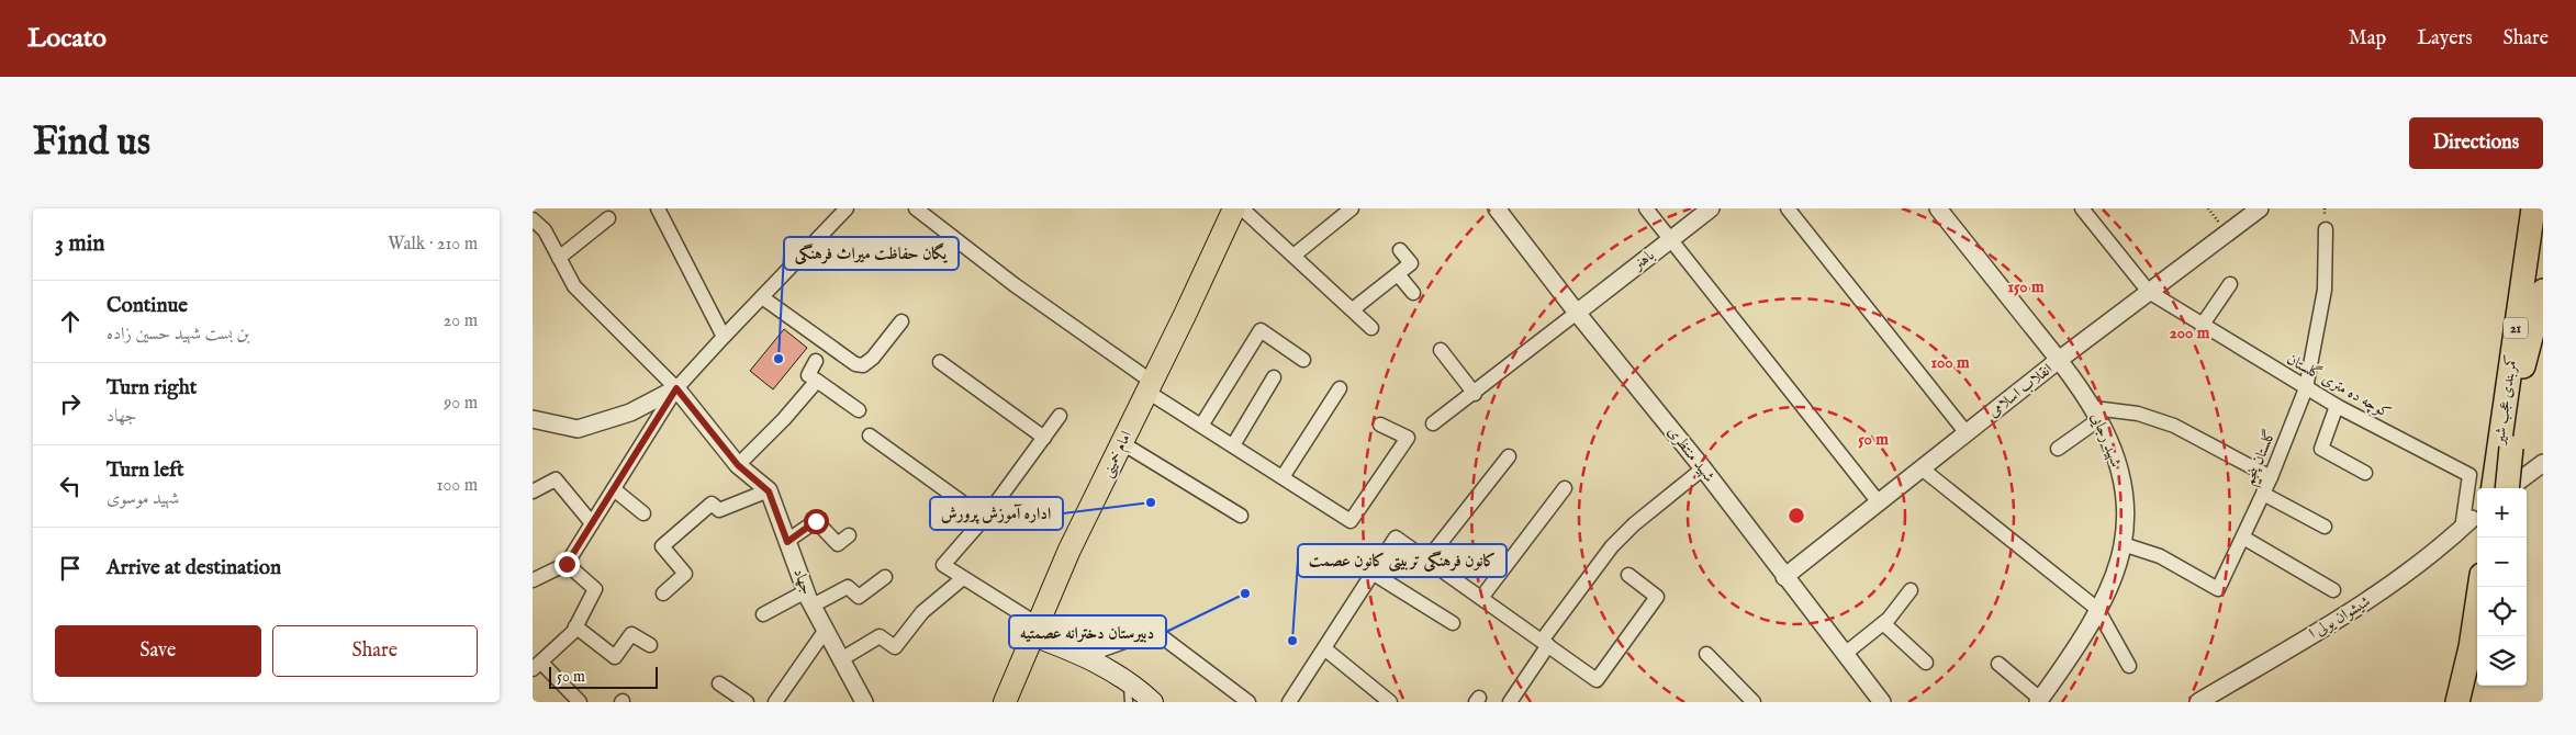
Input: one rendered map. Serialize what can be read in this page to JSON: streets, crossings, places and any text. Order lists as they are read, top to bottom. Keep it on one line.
{"streets":{"highway":["21","کمربندی عجب شیر"],"main road":["امام خمینی"],"street":["باهنر","کوچه ده متری گلستان","انقلاب اسلامی","شهید رجایی","شهید منتظری","گلستان پنجم","جهاد","شیشوان یولی ا"]},"crossings":[["باهنر","شهید منتظری"],["کوچه ده متری گلستان","انقلاب اسلامی"],["کوچه ده متری گلستان","گلستان پنجم"],["کوچه ده متری گلستان","شیشوان یولی ا"],["انقلاب اسلامی","شهید رجایی"],["انقلاب اسلامی","شهید منتظری"],["شهید رجایی","گلستان پنجم"]],"places":["یگان حفاظت میراث فرهنگی","اداره آموزش پرورش","دبیرستان دخترانه عصمتیه","کانون فرهنگی تربیتی کانون عصمت"],"scale_bar":"50 m","page":{"header":"Locato","nav":["Map","Layers","Share"],"buttons":["Directions",["Save","Share"]],"title":"Find us","heading":["3 min","Walk · 210 m"],"list":[["Continue","بن بست شهید حسین زاده","20 m"],["Turn right","جهاد","90 m"],["Turn left","شهید موسوی","100 m"],"Arrive at destination"],"map_buttons":["+","−"],"scale":"50 m"},"rings":["150 m","200 m","100 m","50 m"]}
